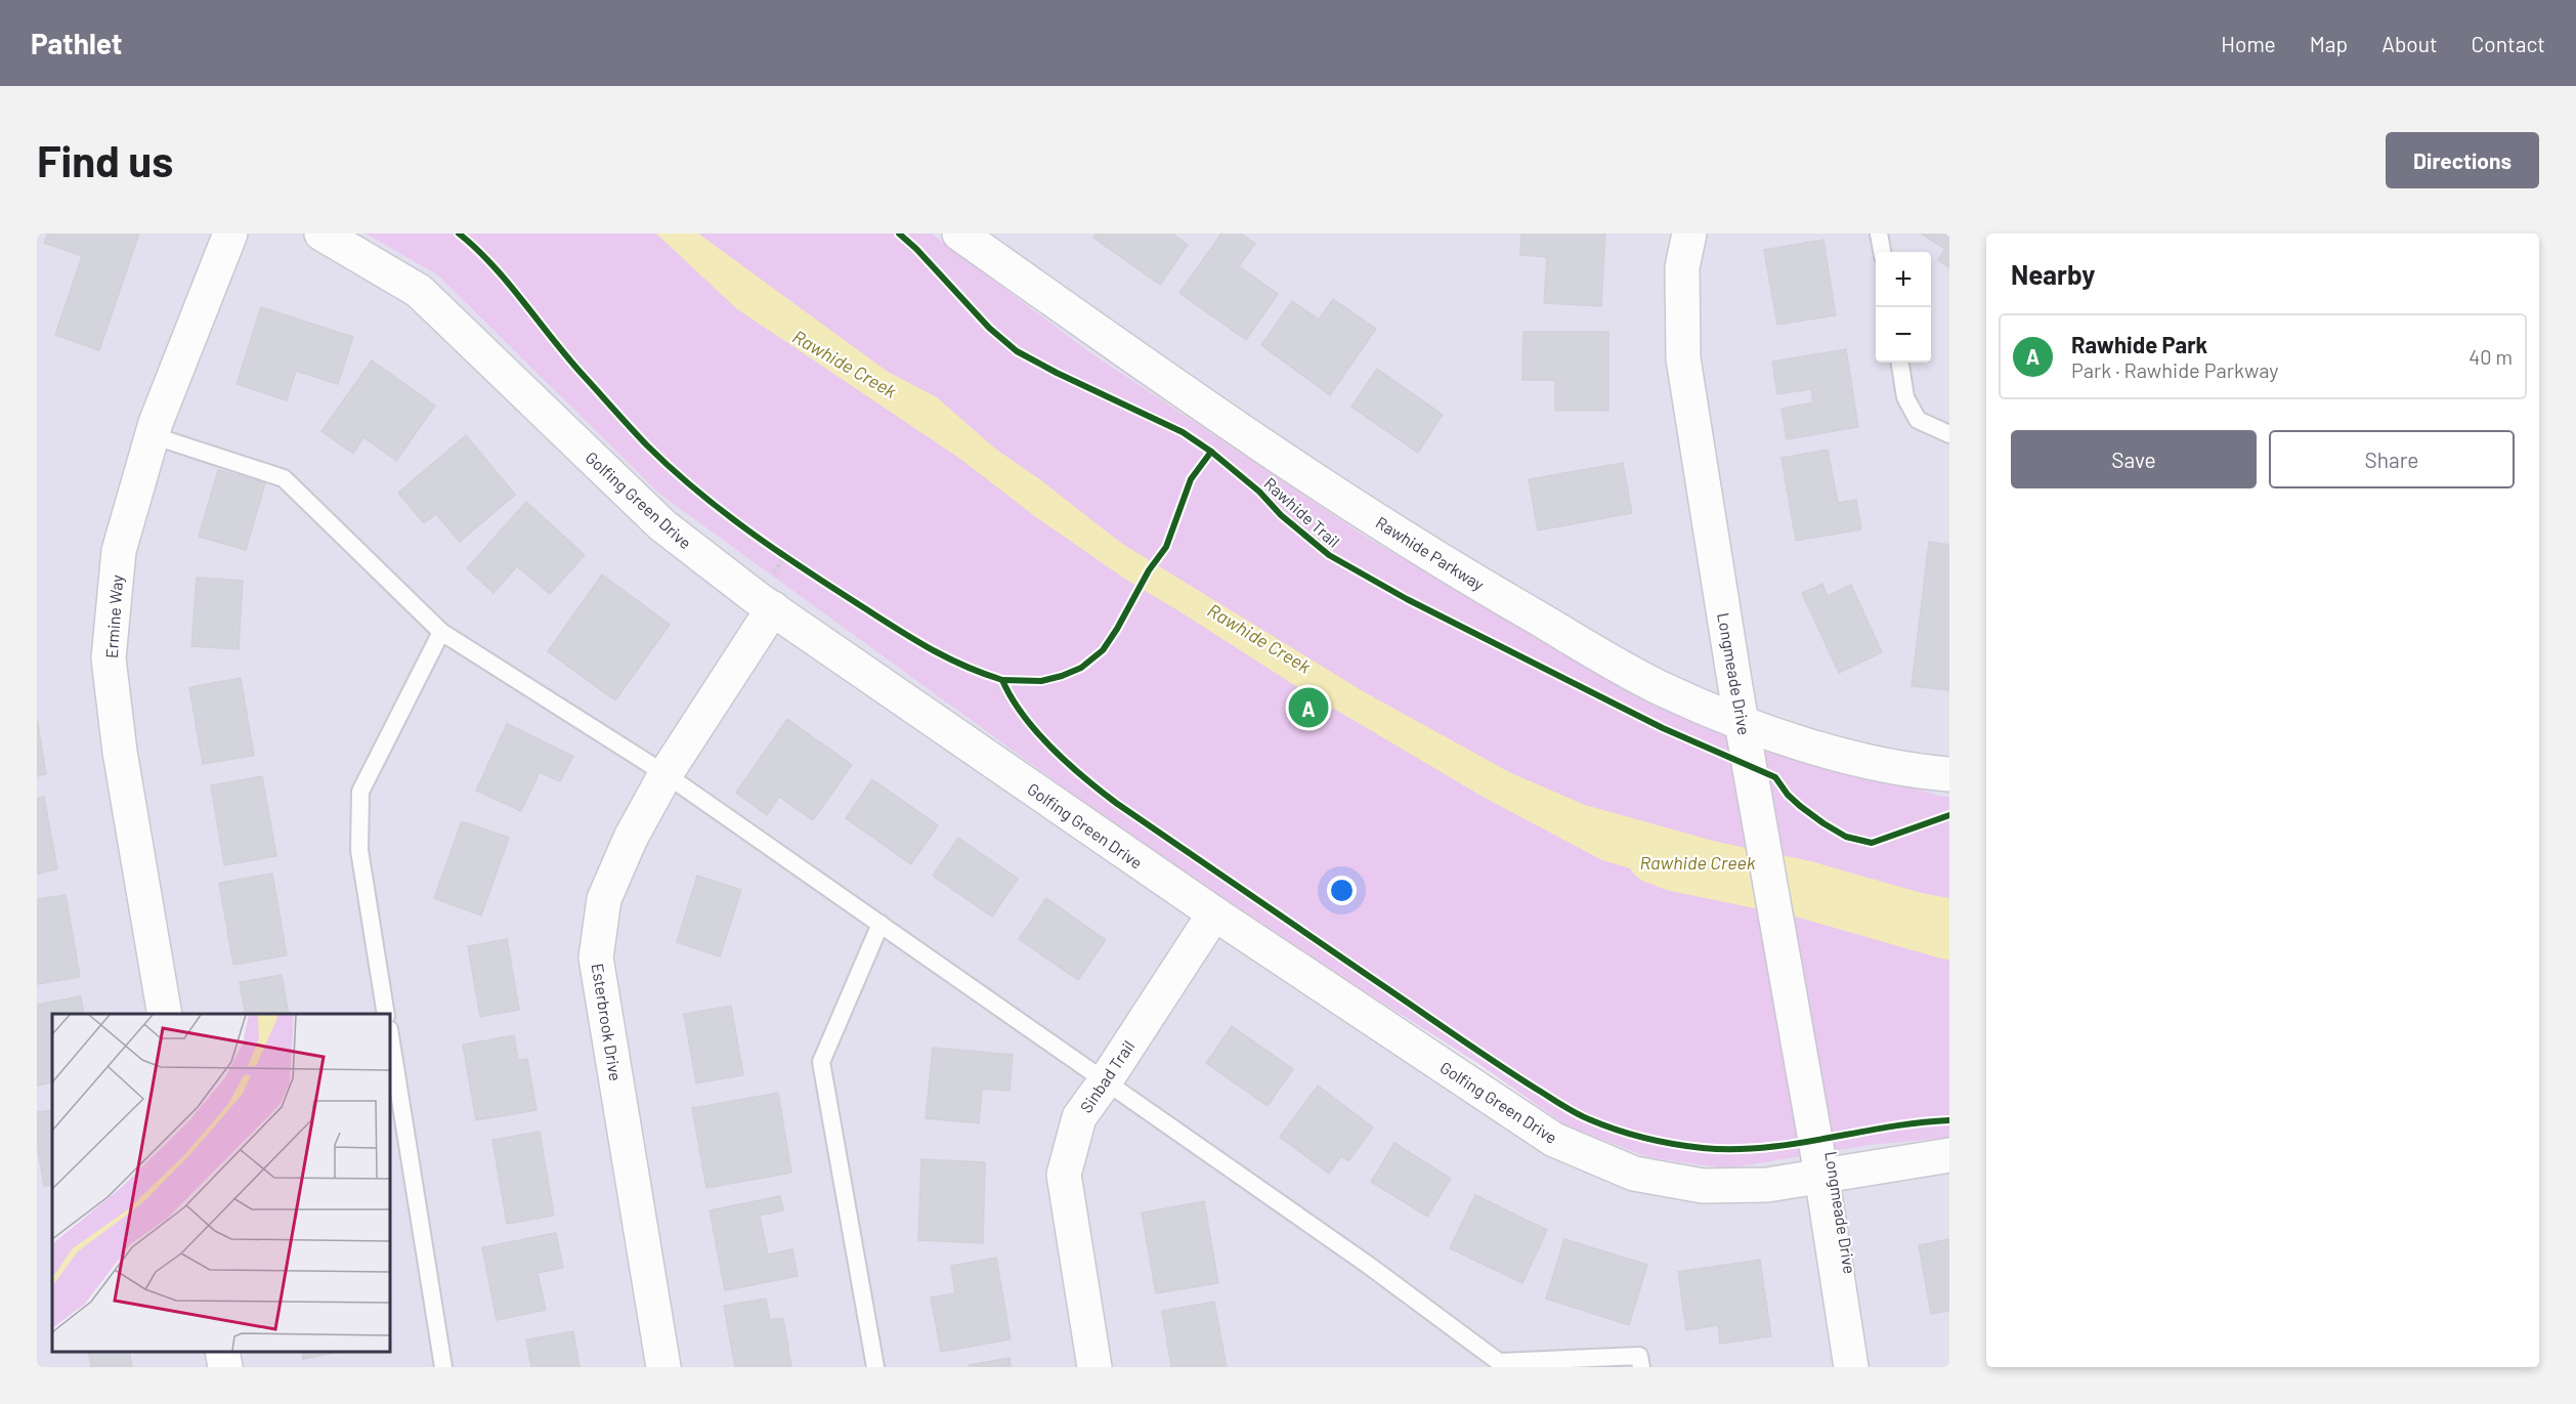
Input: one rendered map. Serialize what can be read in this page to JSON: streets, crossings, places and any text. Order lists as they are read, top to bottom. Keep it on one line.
{"streets":{"street":["Golfing Green Drive","Rawhide Parkway","Ermine Way","Longmeade Drive","Esterbrook Drive","Sinbad Trail"],"cycle path":["Rawhide Trail"]},"crossings":[["Golfing Green Drive","Longmeade Drive"],["Golfing Green Drive","Esterbrook Drive"],["Golfing Green Drive","Sinbad Trail"],["Rawhide Parkway","Longmeade Drive"]],"water":["Rawhide Creek"],"page":{"header":"Pathlet","nav":["Home","Map","About","Contact"],"buttons":["Directions",["Save","Share"]],"title":"Find us","heading":"Nearby","map_buttons":["+","−"],"list":[{"mark":"A","name":"Rawhide Park","note":"Park · Rawhide Parkway","value":"40 m"}],"pins":"A"}}
